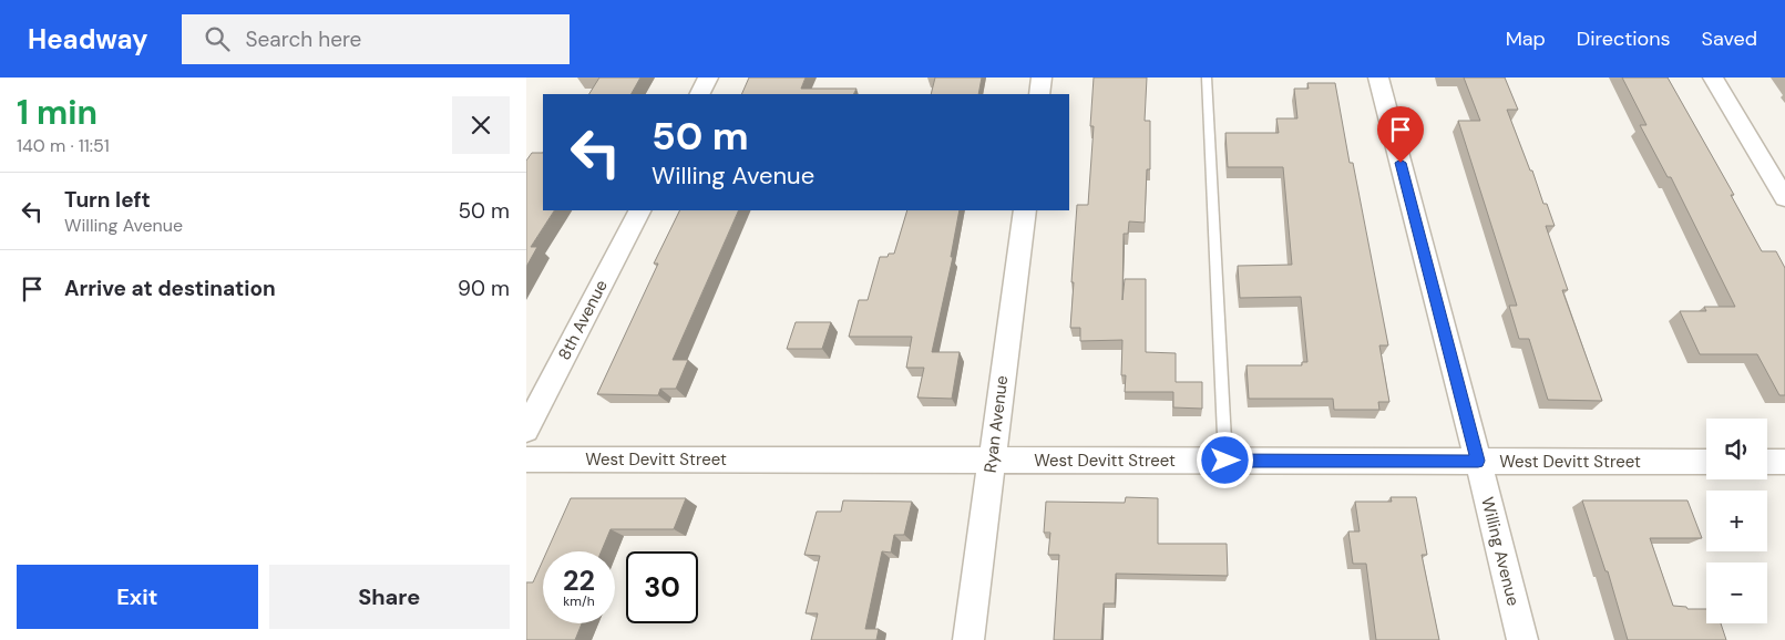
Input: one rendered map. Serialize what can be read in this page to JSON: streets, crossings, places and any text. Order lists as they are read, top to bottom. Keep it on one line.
{"streets":{"street":["8th Avenue","Ryan Avenue","West Devitt Street","Willing Avenue"]},"crossings":[["Ryan Avenue","West Devitt Street"],["West Devitt Street","Willing Avenue"]],"page":{"header":"Headway","search":"Search here","nav":["Map","Directions","Saved"],"heading":["1 min","140 m · 11:51"],"turn":["50 m","Willing Avenue"],"list":[{"name":"Turn left","note":"Willing Avenue","value":"50 m"},{"name":"Arrive at destination","value":"90 m"}],"map_buttons":["+","−"],"speed":"22 km/h","limit":"30","buttons":["Exit","Share"]}}
